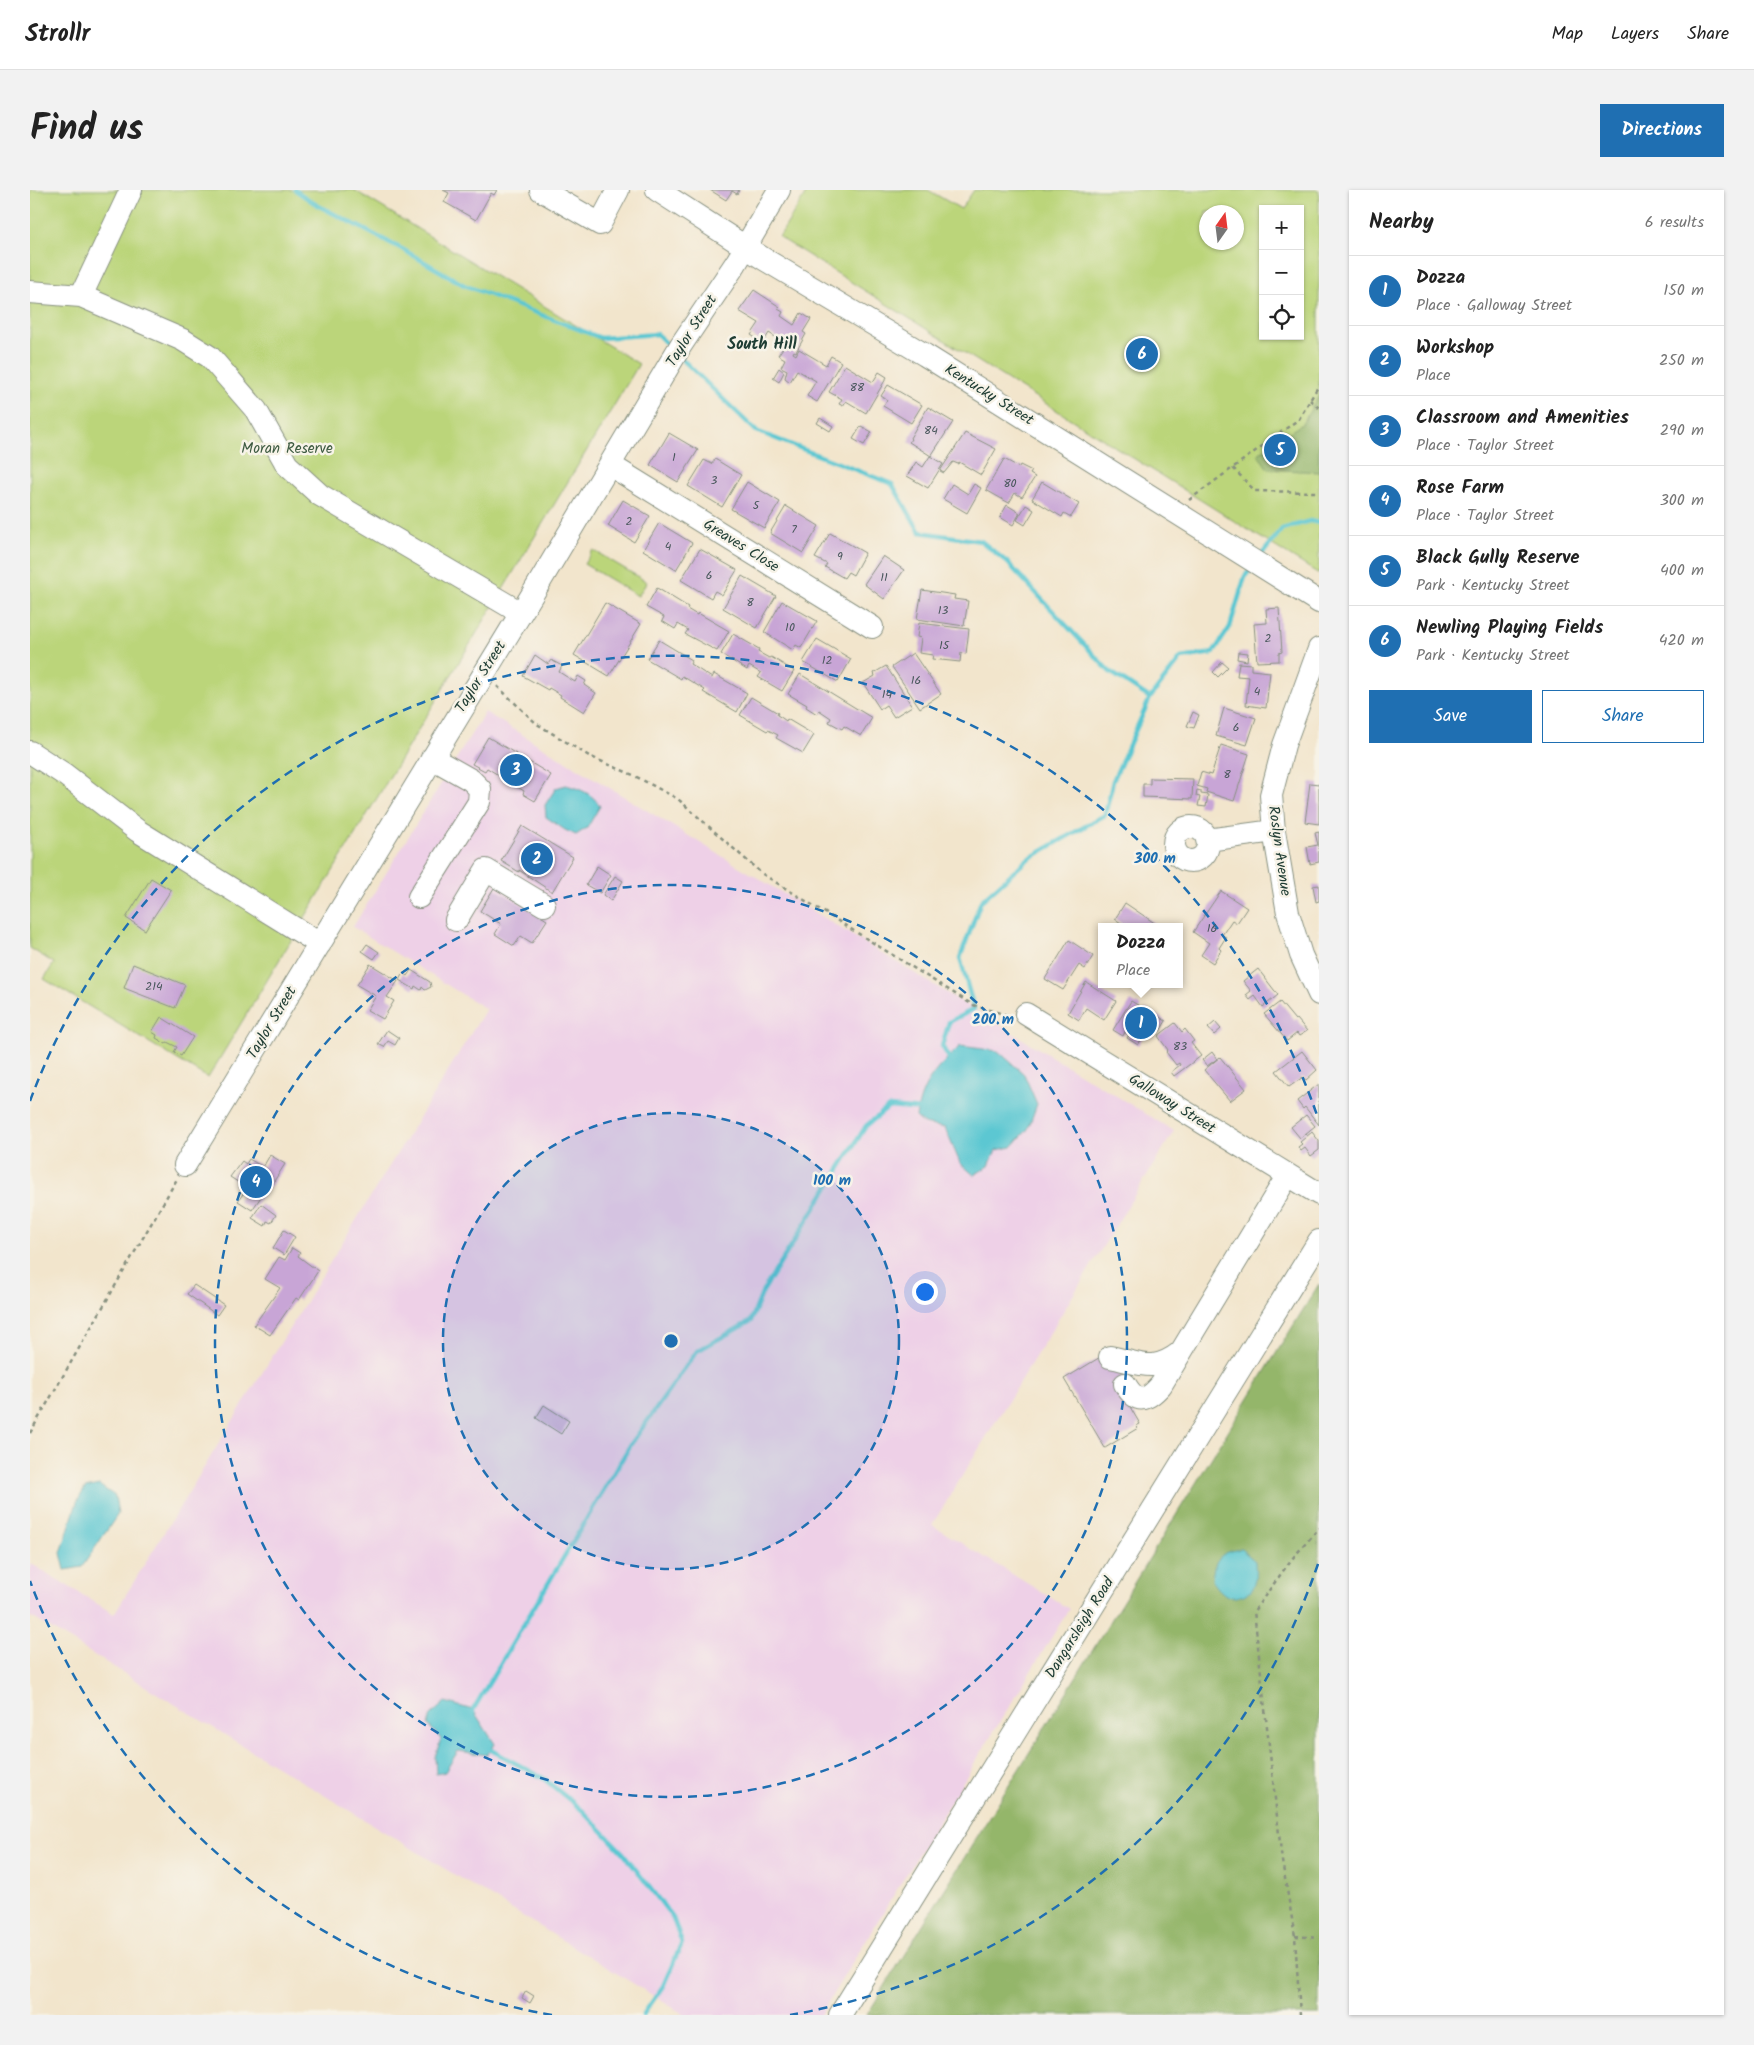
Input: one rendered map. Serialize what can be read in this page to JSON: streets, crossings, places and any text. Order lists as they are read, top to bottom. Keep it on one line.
{"streets":{"street":["Taylor Street","Kentucky Street","Greaves Close","Roslyn Avenue","Galloway Street","Dangarsleigh Road"]},"crossings":[["Taylor Street","Kentucky Street"],["Taylor Street","Greaves Close"]],"districts":["South Hill"],"parks":["Moran Reserve"],"house_numbers":["88","84","1","3","80","5","2","7","4","9","6","11","8","13","10","2","15","12","16","4","14","6","8","16","214","83"],"north":"top","page":{"header":"Strollr","nav":["Map","Layers","Share"],"title":"Find us","buttons":["Directions",["Save","Share"]],"heading":["Nearby","6 results"],"map_buttons":["+","−"],"list":[{"mark":"1","name":"Dozza","note":"Place · Galloway Street","value":"150 m"},{"mark":"2","name":"Workshop","note":"Place","value":"250 m"},{"mark":"3","name":"Classroom and Amenities","note":"Place · Taylor Street","value":"290 m"},{"mark":"4","name":"Rose Farm","note":"Place · Taylor Street","value":"300 m"},{"mark":"5","name":"Black Gully Reserve","note":"Park · Kentucky Street","value":"400 m"},{"mark":"6","name":"Newling Playing Fields","note":"Park · Kentucky Street","value":"420 m"}],"pins":["6","5","3","2","1","4"],"popup":["Dozza","Place"]},"rings":["300 m","200 m","100 m"]}
